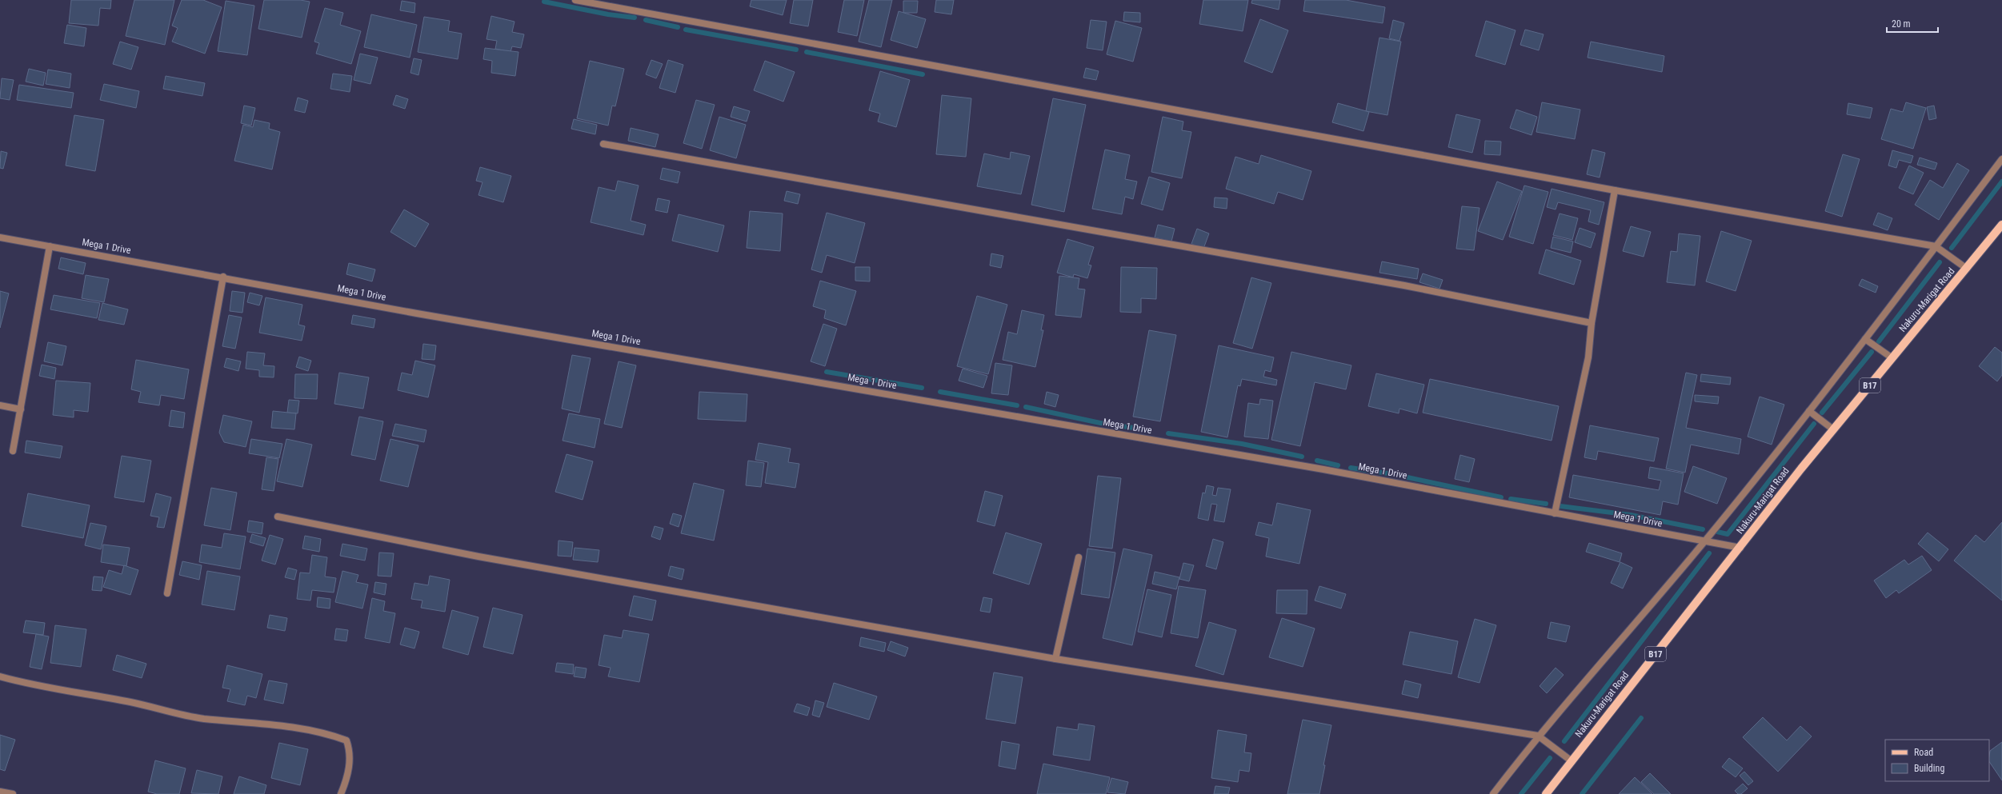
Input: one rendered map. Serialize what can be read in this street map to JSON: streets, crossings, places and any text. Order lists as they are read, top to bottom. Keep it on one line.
{"streets":{"main road":["Nakuru-Marigat Road","B17"],"street":["Mega 1 Drive"]},"crossings":[["Mega 1 Drive","Nakuru-Marigat Road"]],"legend":["Road","Building"],"scale_bar":"20 m"}
